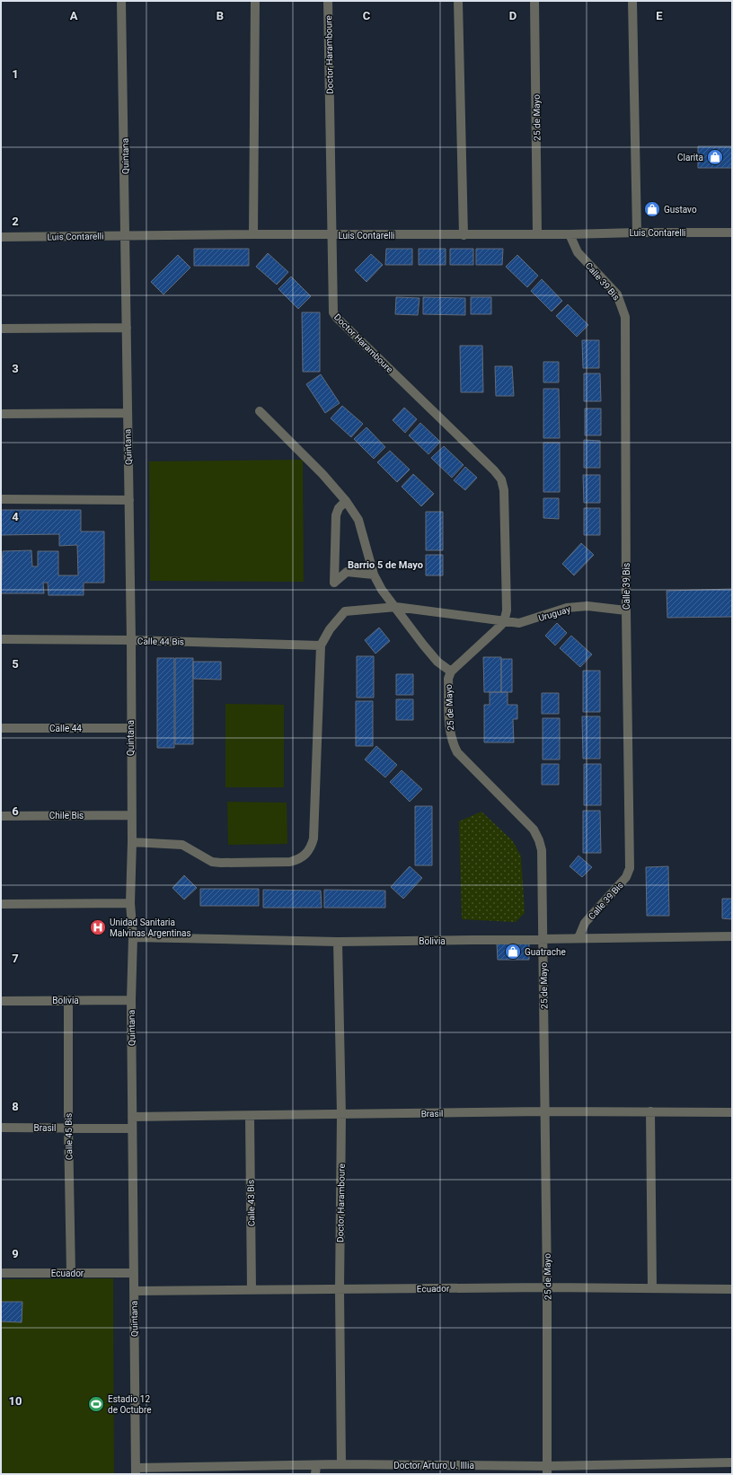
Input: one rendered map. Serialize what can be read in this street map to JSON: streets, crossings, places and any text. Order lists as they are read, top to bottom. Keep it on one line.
{"streets":{"street":["Doctor Haramboure","25 de Mayo","Quintana","Luis Contarelli","Calle 39 Bis","Uruguay","Calle 44 Bis","Calle 44","Chile Bis","Bolivia","Brasil","Calle 45 Bis","Calle 43 Bis","Ecuador","Doctor Arturo U. Illia"]},"crossings":[["Doctor Haramboure","25 de Mayo"],["Doctor Haramboure","Luis Contarelli"],["Doctor Haramboure","Uruguay"],["Doctor Haramboure","Bolivia"],["Doctor Haramboure","Brasil"],["Doctor Haramboure","Ecuador"],["Doctor Haramboure","Doctor Arturo U. Illia"],["25 de Mayo","Luis Contarelli"],["25 de Mayo","Uruguay"],["25 de Mayo","Bolivia"],["25 de Mayo","Brasil"],["25 de Mayo","Ecuador"],["25 de Mayo","Doctor Arturo U. Illia"],["Quintana","Luis Contarelli"],["Quintana","Calle 44 Bis"],["Quintana","Calle 44"],["Quintana","Chile Bis"],["Quintana","Bolivia"],["Quintana","Brasil"],["Quintana","Ecuador"],["Quintana","Doctor Arturo U. Illia"],["Luis Contarelli","Calle 39 Bis"],["Calle 39 Bis","Uruguay"],["Calle 39 Bis","Bolivia"],["Uruguay","Calle 44 Bis"],["Bolivia","Calle 45 Bis"],["Brasil","Calle 45 Bis"],["Brasil","Calle 43 Bis"],["Calle 45 Bis","Ecuador"],["Calle 43 Bis","Ecuador"]],"districts":["Barrio 5 de Mayo"],"places":{"shop":["Clarita","Gustavo","Guatrache"],"hospital":["Unidad Sanitaria Malvinas Argentinas"],"sports":["Estadio 12 de Octubre"]},"grid":{"columns":["A","B","C","D","E"],"rows":["1","2","3","4","5","6","7","8","9","10"]}}
